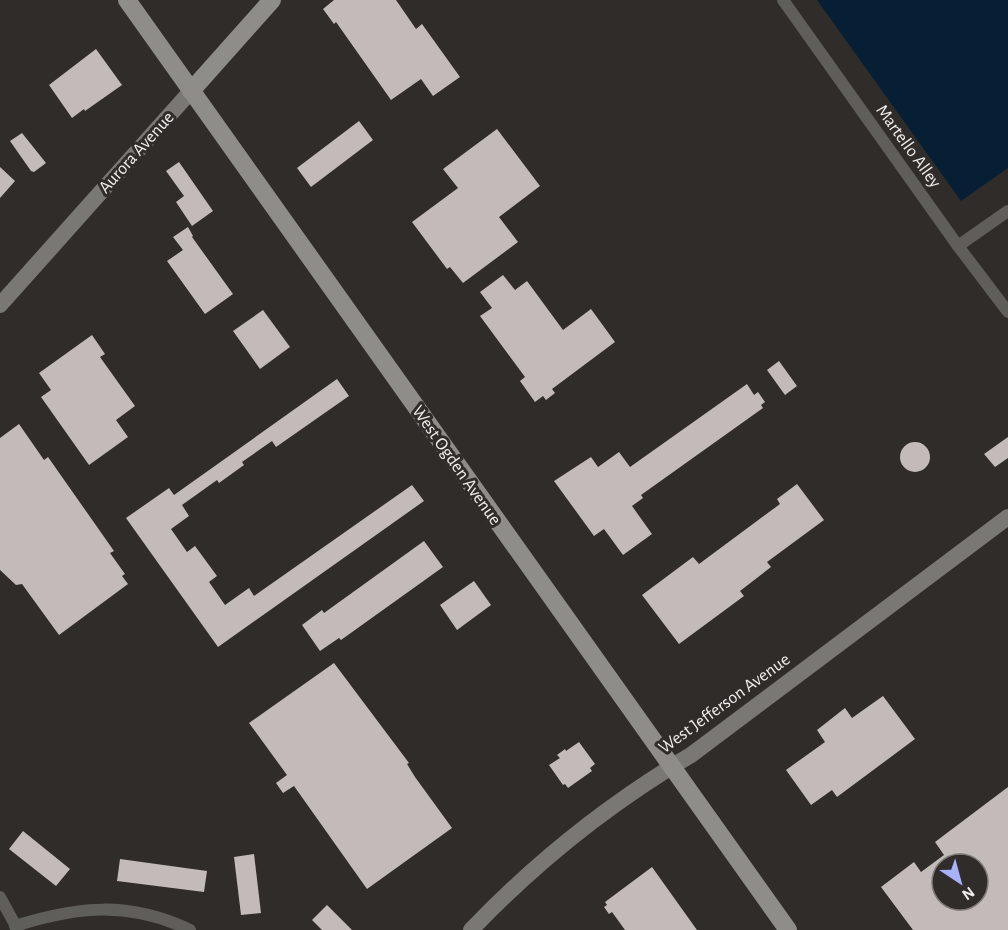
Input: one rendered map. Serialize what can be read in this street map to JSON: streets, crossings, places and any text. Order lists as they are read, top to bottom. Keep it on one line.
{"streets":{"main road":["Aurora Avenue","West Ogden Avenue"],"street":["Martello Alley","West Jefferson Avenue"]},"crossings":[["Aurora Avenue","West Ogden Avenue"],["West Ogden Avenue","West Jefferson Avenue"]],"north":"bottom right"}
